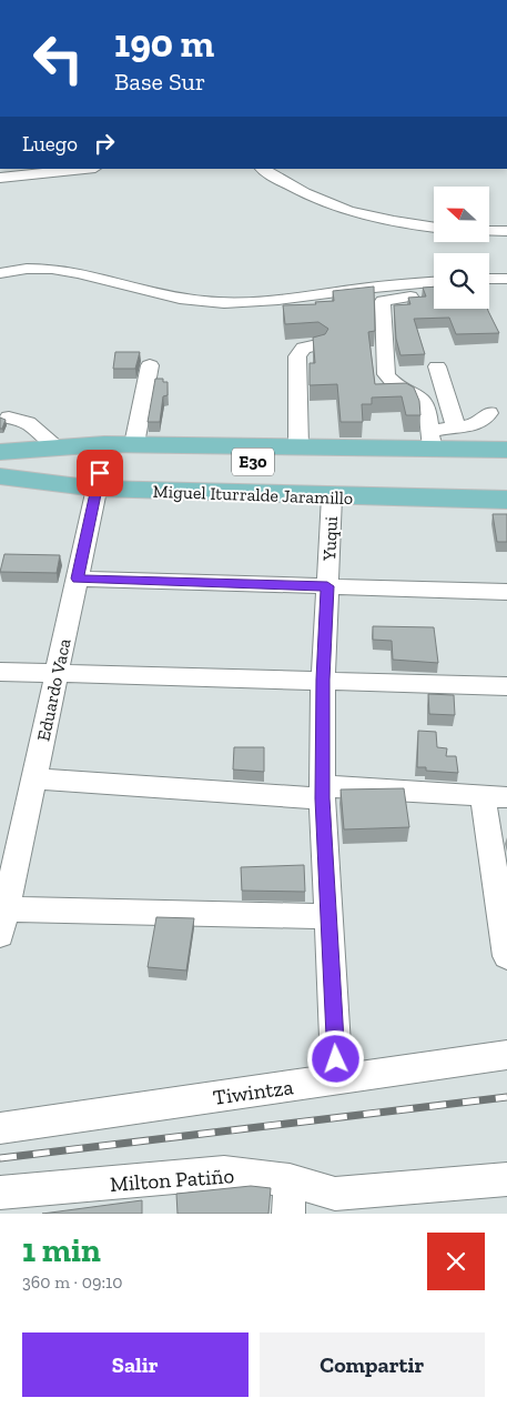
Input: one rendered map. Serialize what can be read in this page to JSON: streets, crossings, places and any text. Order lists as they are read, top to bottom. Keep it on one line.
{"streets":{"main road":["E30","Miguel Iturralde Jaramillo"],"street":["Yuqui","Eduardo Vaca","Tiwintza","Milton Patiño"]},"crossings":[["Miguel Iturralde Jaramillo","Yuqui"],["Miguel Iturralde Jaramillo","Eduardo Vaca"],["Yuqui","Tiwintza"]],"north":"left","page":{"turn":["190 m","Base Sur"],"then":"Luego","heading":["1 min","360 m · 09:10"],"buttons":["Salir","Compartir"]}}
